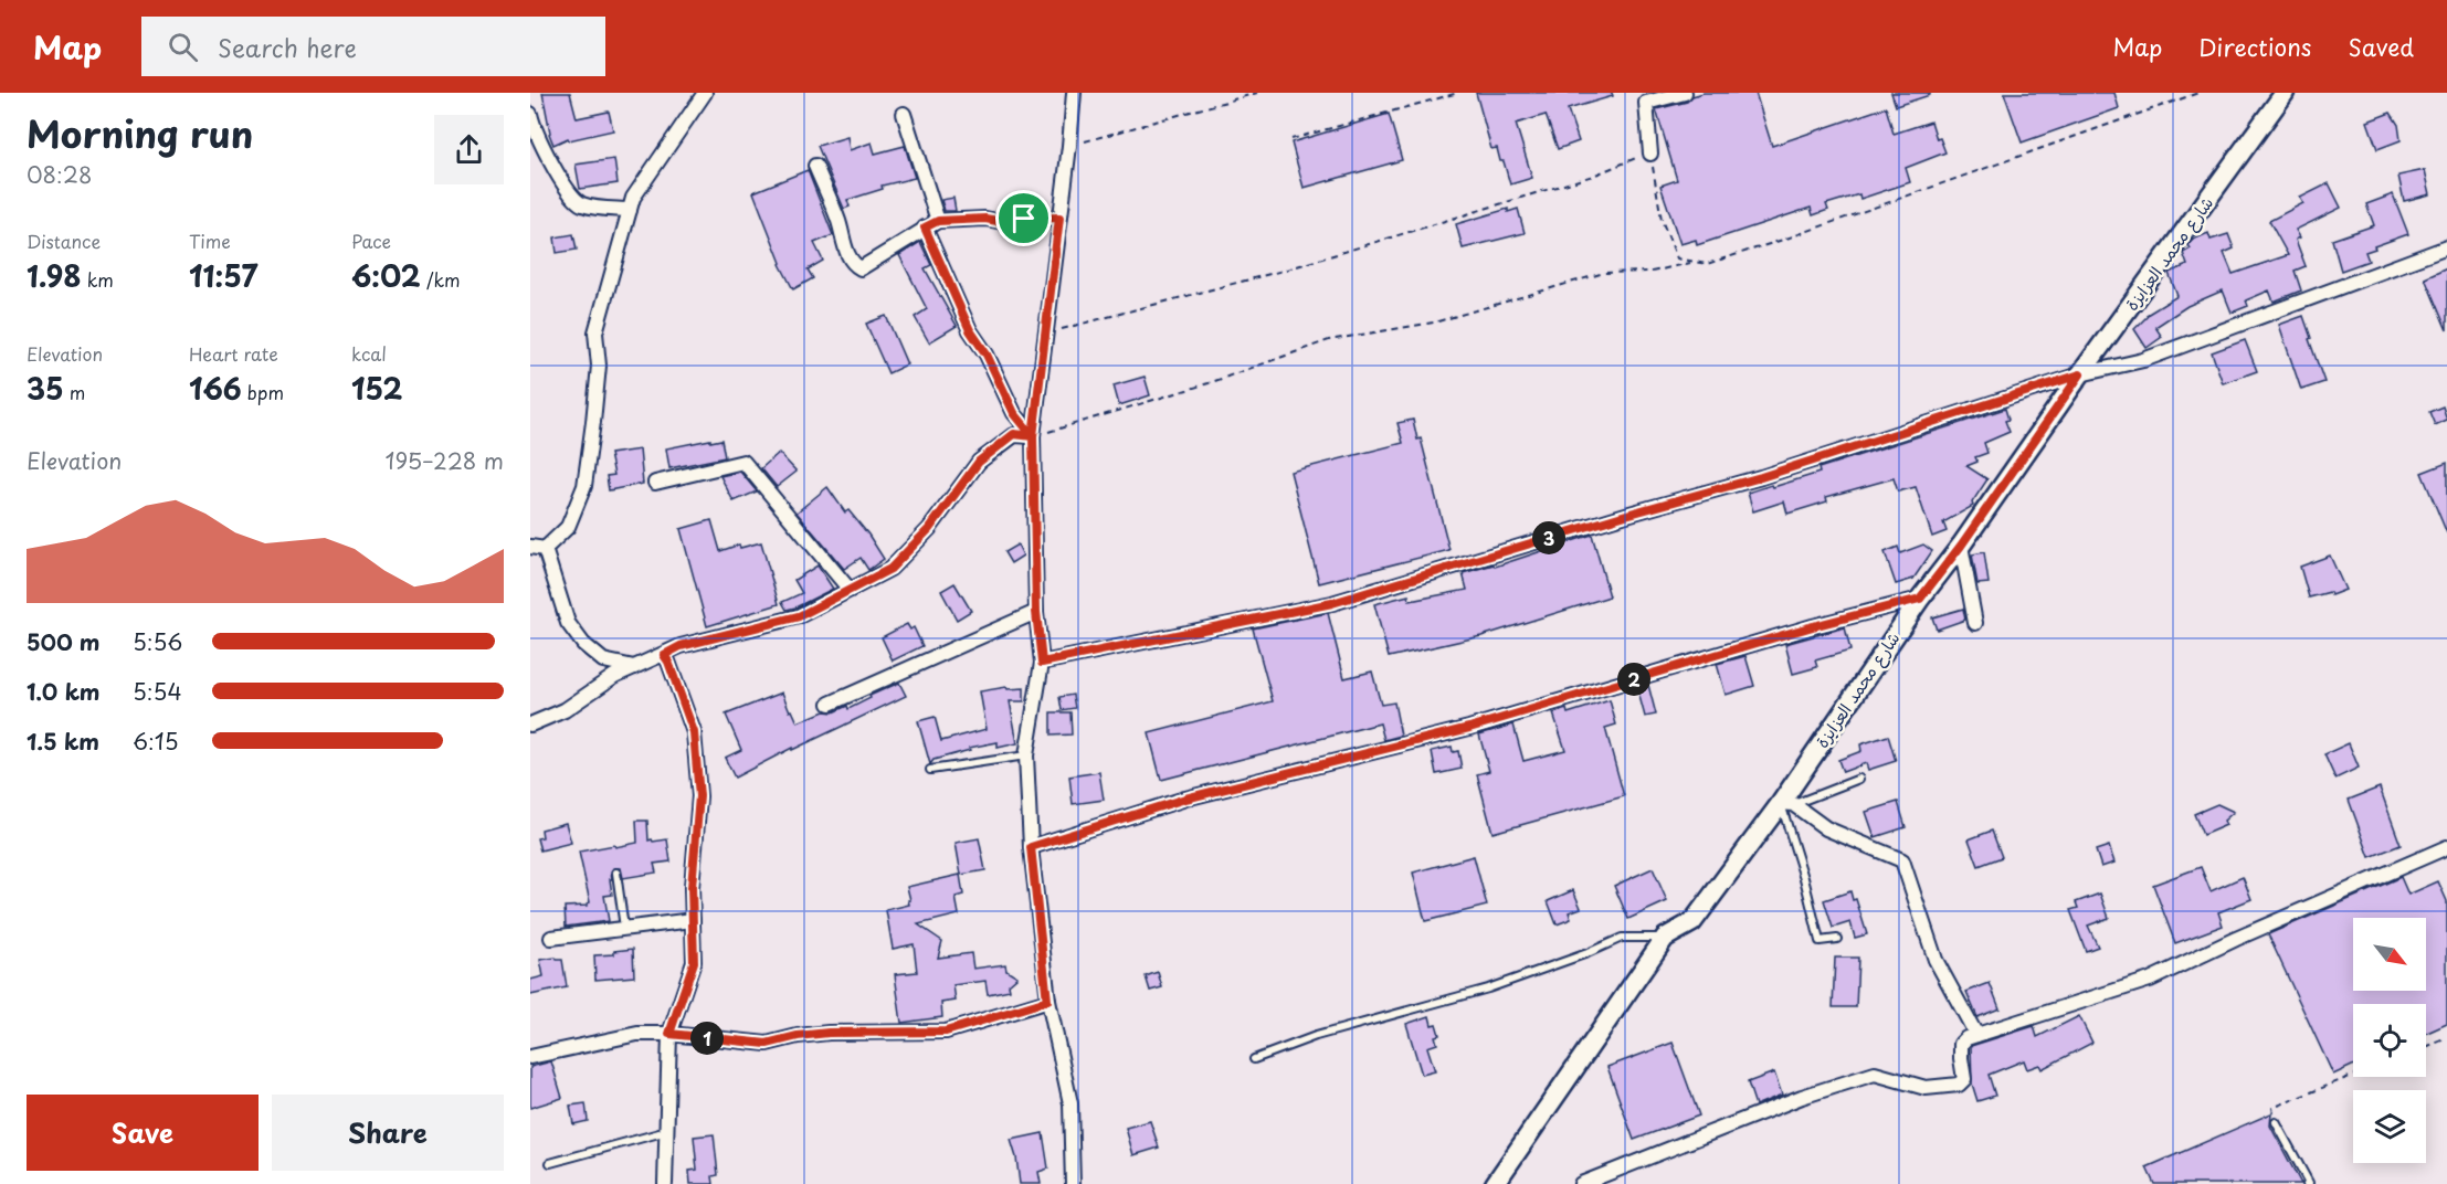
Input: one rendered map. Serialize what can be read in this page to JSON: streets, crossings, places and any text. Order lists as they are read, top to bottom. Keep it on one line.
{"streets":{"main road":["شارع محمد العزايزة"]},"north":"bottom right","page":{"header":"Map","search":"Search here","nav":["Map","Directions","Saved"],"heading":["Morning run","08:28"],"stats":[["Distance","1.98 km"],["Time","11:57"],["Pace","6:02 /km"],["Elevation","35 m"],["Heart rate","166 bpm"],["kcal","152"]],"chart":["Elevation","195–228 m"],"pins":["3","2","1"],"list":[{"name":"500 m","note":"5:56"},{"name":"1.0 km","note":"5:54"},{"name":"1.5 km","note":"6:15"}],"buttons":["Save","Share"]}}
